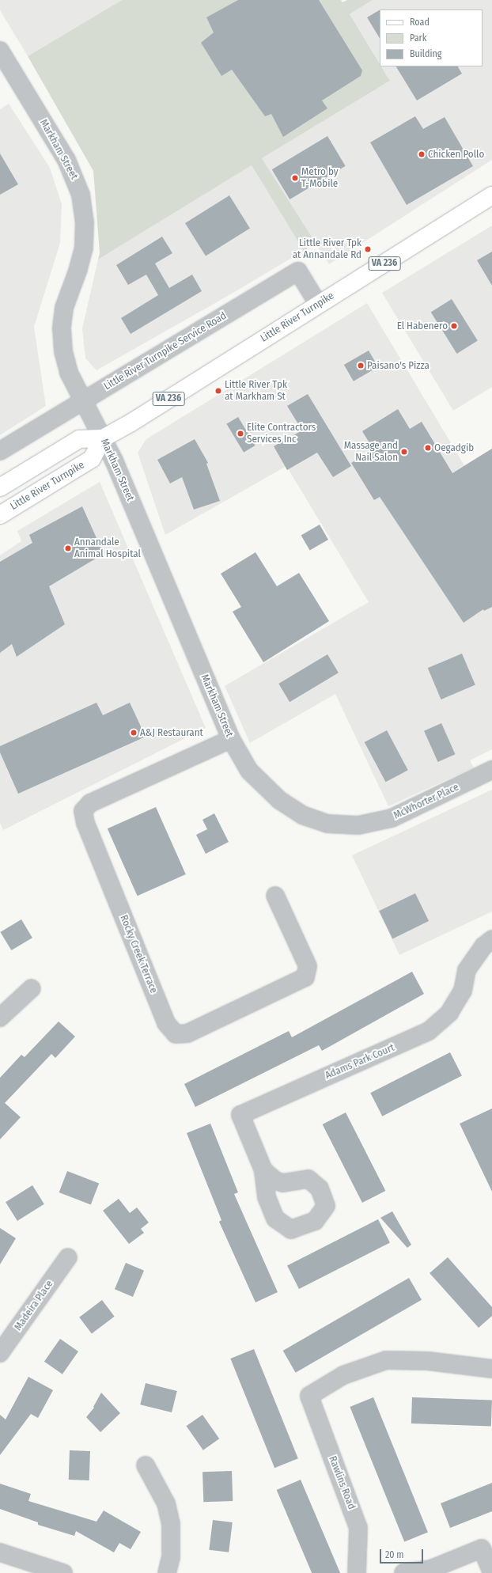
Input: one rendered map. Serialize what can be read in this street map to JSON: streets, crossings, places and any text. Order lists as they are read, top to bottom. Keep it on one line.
{"streets":{"main road":["VA 236","Little River Turnpike"],"street":["Markham Street","Little River Turnpike Service Road","McWhorter Place","Rocky Creek Terrace","Adams Park Court","Madeira Place","Rawlins Road"]},"crossings":[["Markham Street","Little River Turnpike"],["Markham Street","Little River Turnpike Service Road"],["Markham Street","McWhorter Place"],["Markham Street","Rocky Creek Terrace"],["Little River Turnpike","Little River Turnpike Service Road"]],"places":["Chicken Pollo","Metro by T-Mobile","Little River Tpk at Annandale Rd","El Habenero","Paisano's Pizza","Little River Tpk at Markham St","Elite Contractors Services Inc","Oegadgib","Massage and Nail Salon","Annandale Animal Hospital","A&J Restaurant"],"legend":["Road","Park","Building"],"scale_bar":"20 m"}
